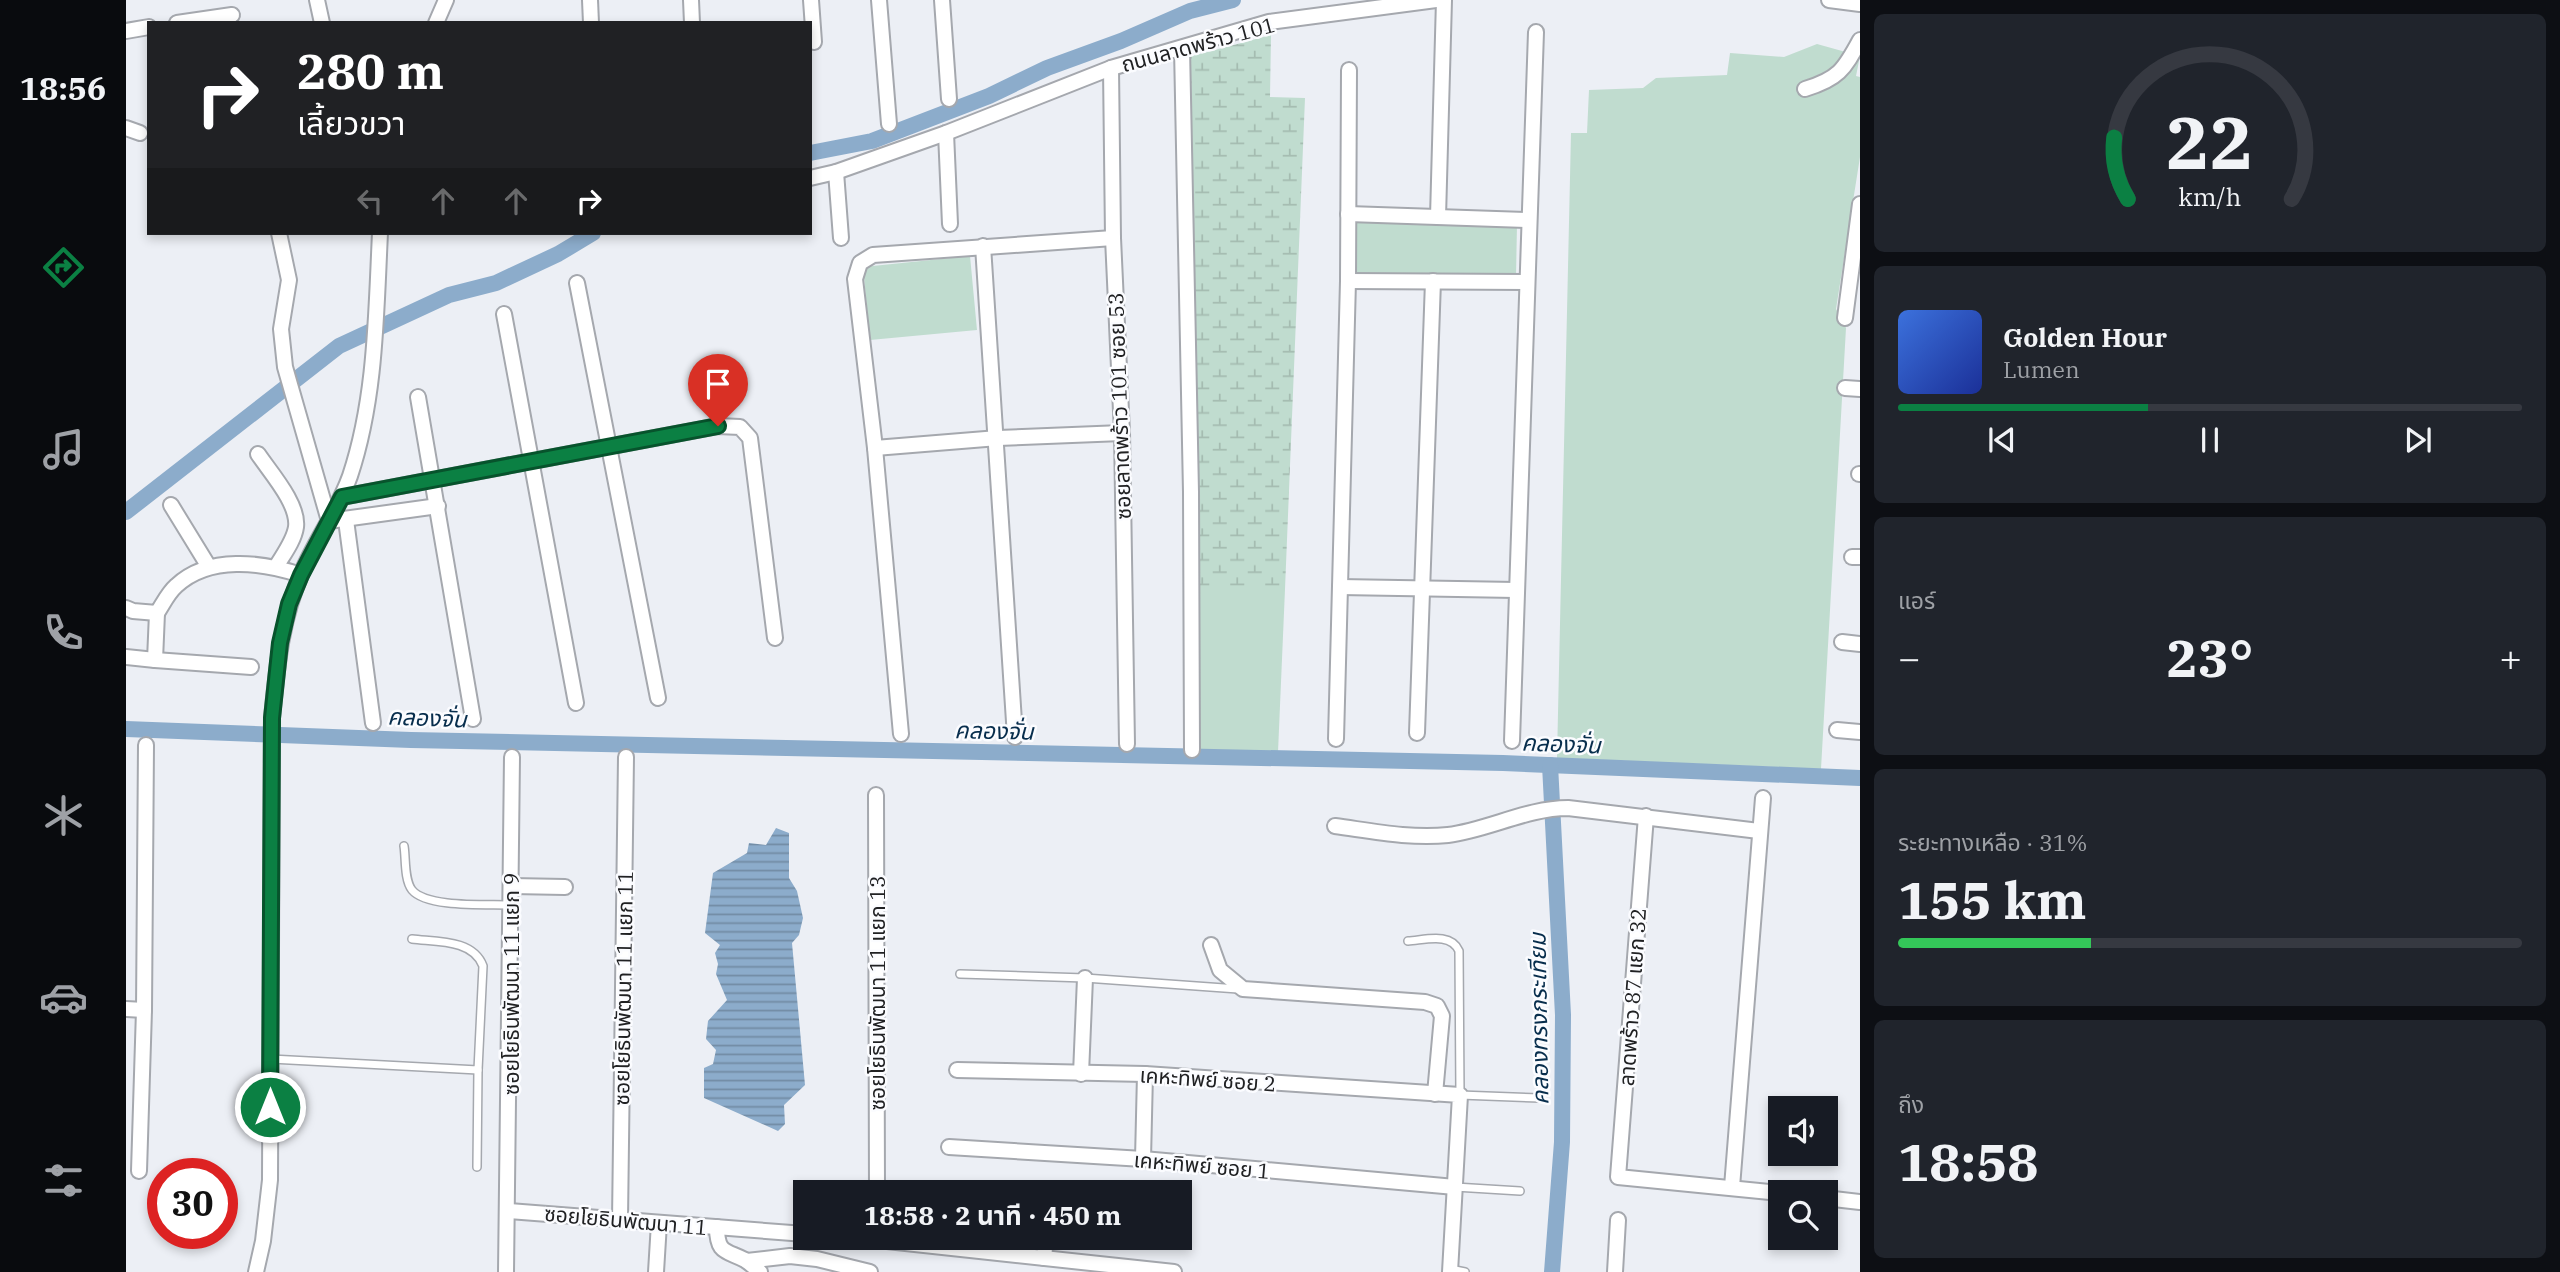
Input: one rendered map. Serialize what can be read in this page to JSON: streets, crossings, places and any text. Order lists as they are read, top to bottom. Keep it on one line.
{"streets":{"street":["ถนนลาดพร้าว 101","ซอยลาดพร้าว 101 ซอย 53","ซอยโยธินพัฒนา 11 แยก 9","ซอยโยธินพัฒนา 11 แยก 11","ซอยโยธินพัฒนา 11 แยก 13","ลาดพร้าว 87 แยก 32","เคหะทิพย์ ซอย 2","เคหะทิพย์ ซอย 1","ซอยโยธินพัฒนา 11"]},"crossings":[["ถนนลาดพร้าว 101","ซอยลาดพร้าว 101 ซอย 53"],["ซอยโยธินพัฒนา 11 แยก 9","ซอยโยธินพัฒนา 11"],["ซอยโยธินพัฒนา 11 แยก 11","ซอยโยธินพัฒนา 11"]],"water":["คลองจั่น","คลองทรงกระเทียม"],"page":{"tabs":"18:56","turn":["280 m","เลี้ยวขวา"],"song":["Golden Hour","Lumen"],"tile":["แอร์",["ระยะทางเหลือ · 31%","155 km"],["ถึง","18:58"]],"heat":["−","23°","+"],"limit":"30","trip":"18:58 · 2 นาที · 450 m","gauge":["22","km/h"]}}
